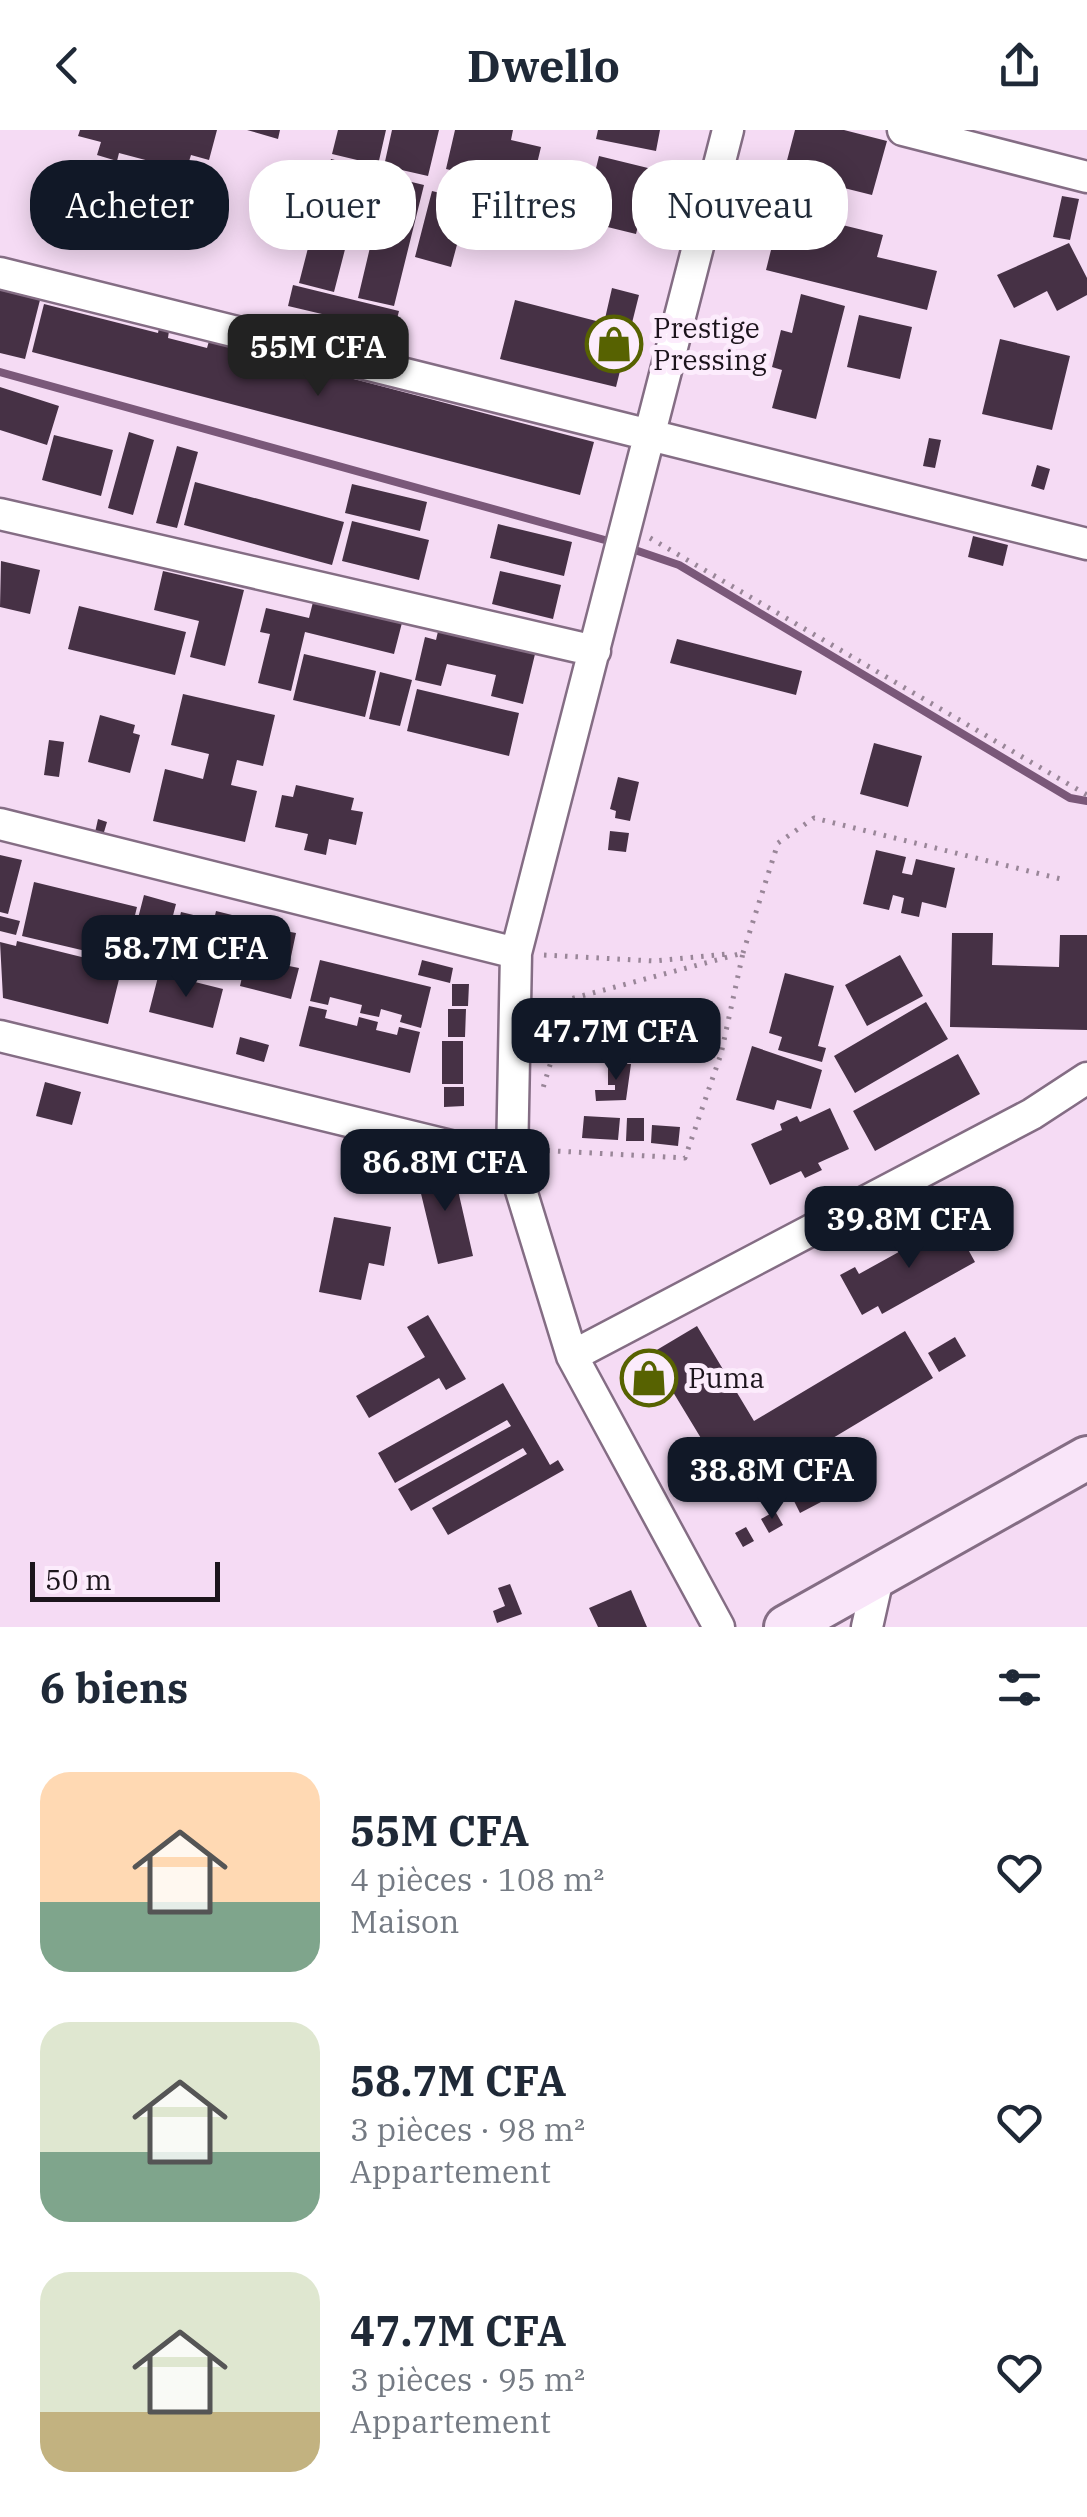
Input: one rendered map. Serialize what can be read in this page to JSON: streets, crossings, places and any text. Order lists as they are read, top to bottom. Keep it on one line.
{"places":{"shop":["Prestige Pressing","Puma"]},"scale_bar":"50 m","page":{"header":"Dwello","chip":["Acheter","Louer","Filtres","Nouveau"],"price":["55M CFA","58.7M CFA","47.7M CFA","86.8M CFA","39.8M CFA","38.8M CFA"],"scale":"50 m","heading":"6 biens","list":[{"name":"55M CFA","note":"4 pièces · 108 m² · Maison"},{"name":"58.7M CFA","note":"3 pièces · 98 m² · Appartement"},{"name":"47.7M CFA","note":"3 pièces · 95 m² · Appartement"}]}}
